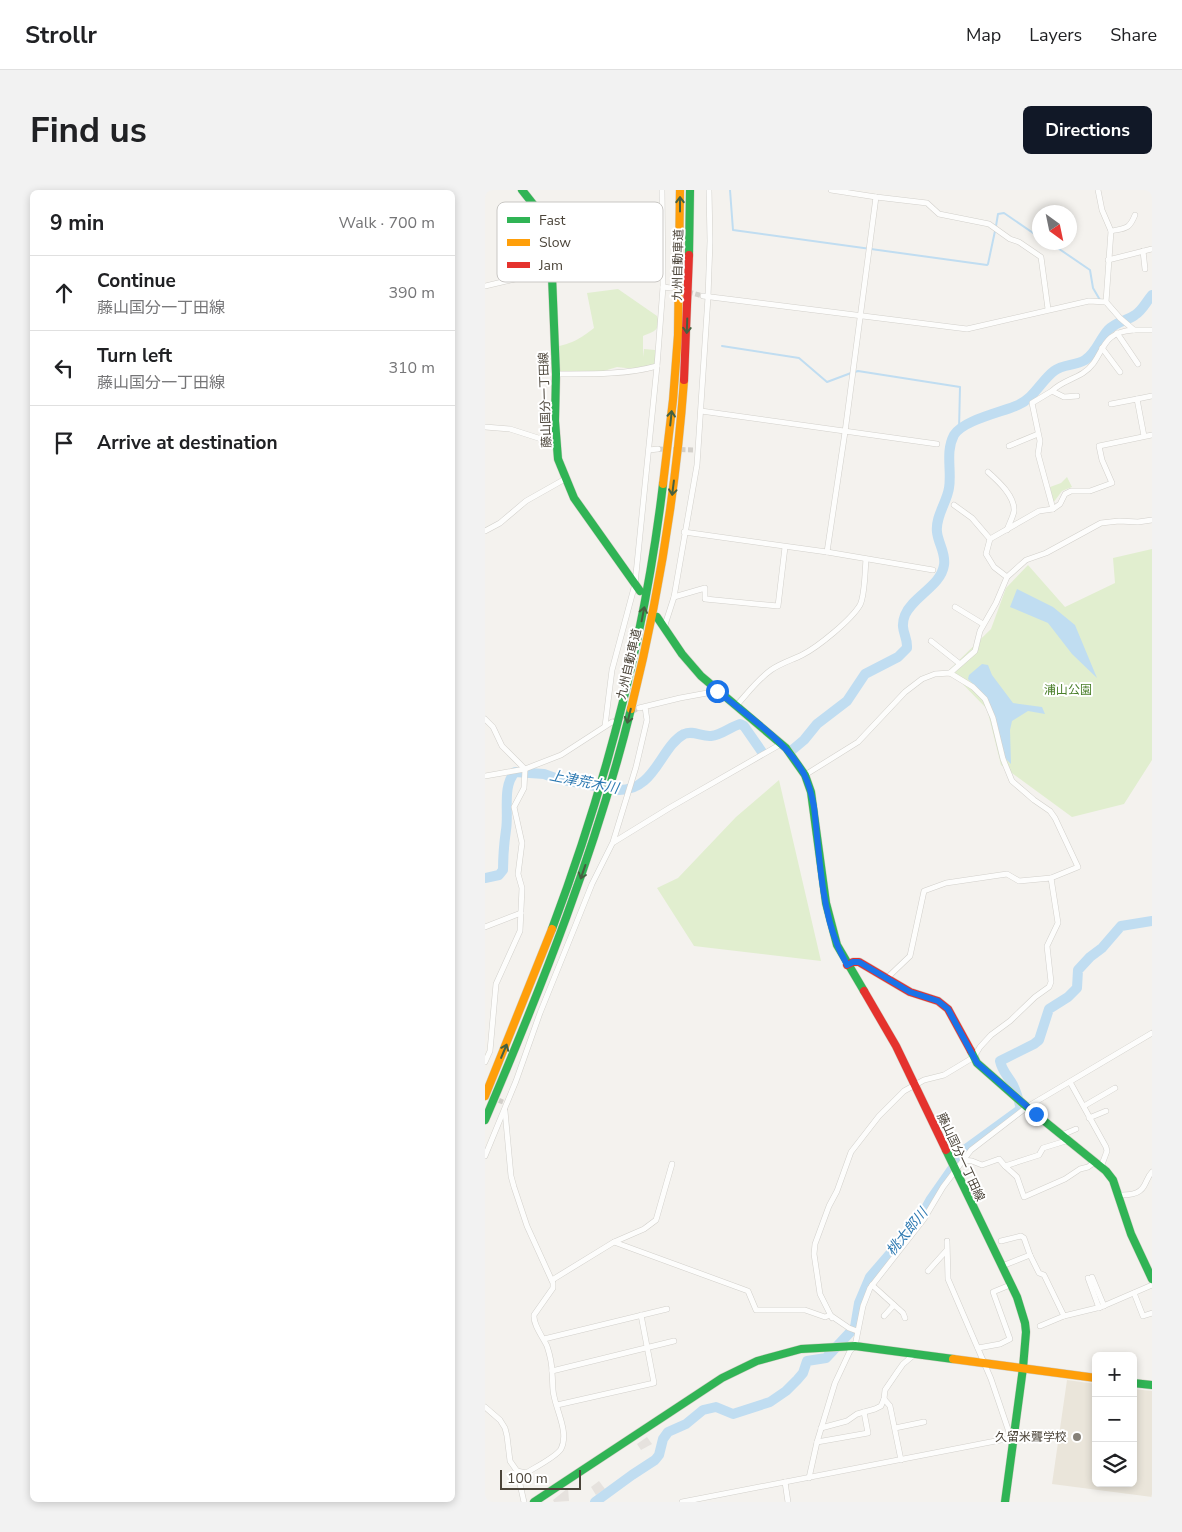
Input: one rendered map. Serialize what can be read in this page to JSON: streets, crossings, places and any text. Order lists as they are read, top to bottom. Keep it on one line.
{"streets":{"main road":["九州自動車道","藤山国分一丁田線"]},"water":["上津荒木川","桃太郎川"],"parks":["浦山公園"],"places":["久留米聾学校"],"legend":["Fast","Slow","Jam"],"scale_bar":"100 m","north":"bottom right","page":{"header":"Strollr","nav":["Map","Layers","Share"],"buttons":"Directions","title":"Find us","heading":["9 min","Walk · 700 m"],"list":[["Continue","藤山国分一丁田線","390 m"],["Turn left","藤山国分一丁田線","310 m"],"Arrive at destination"],"map_buttons":["+","−"],"scale":"100 m"}}
